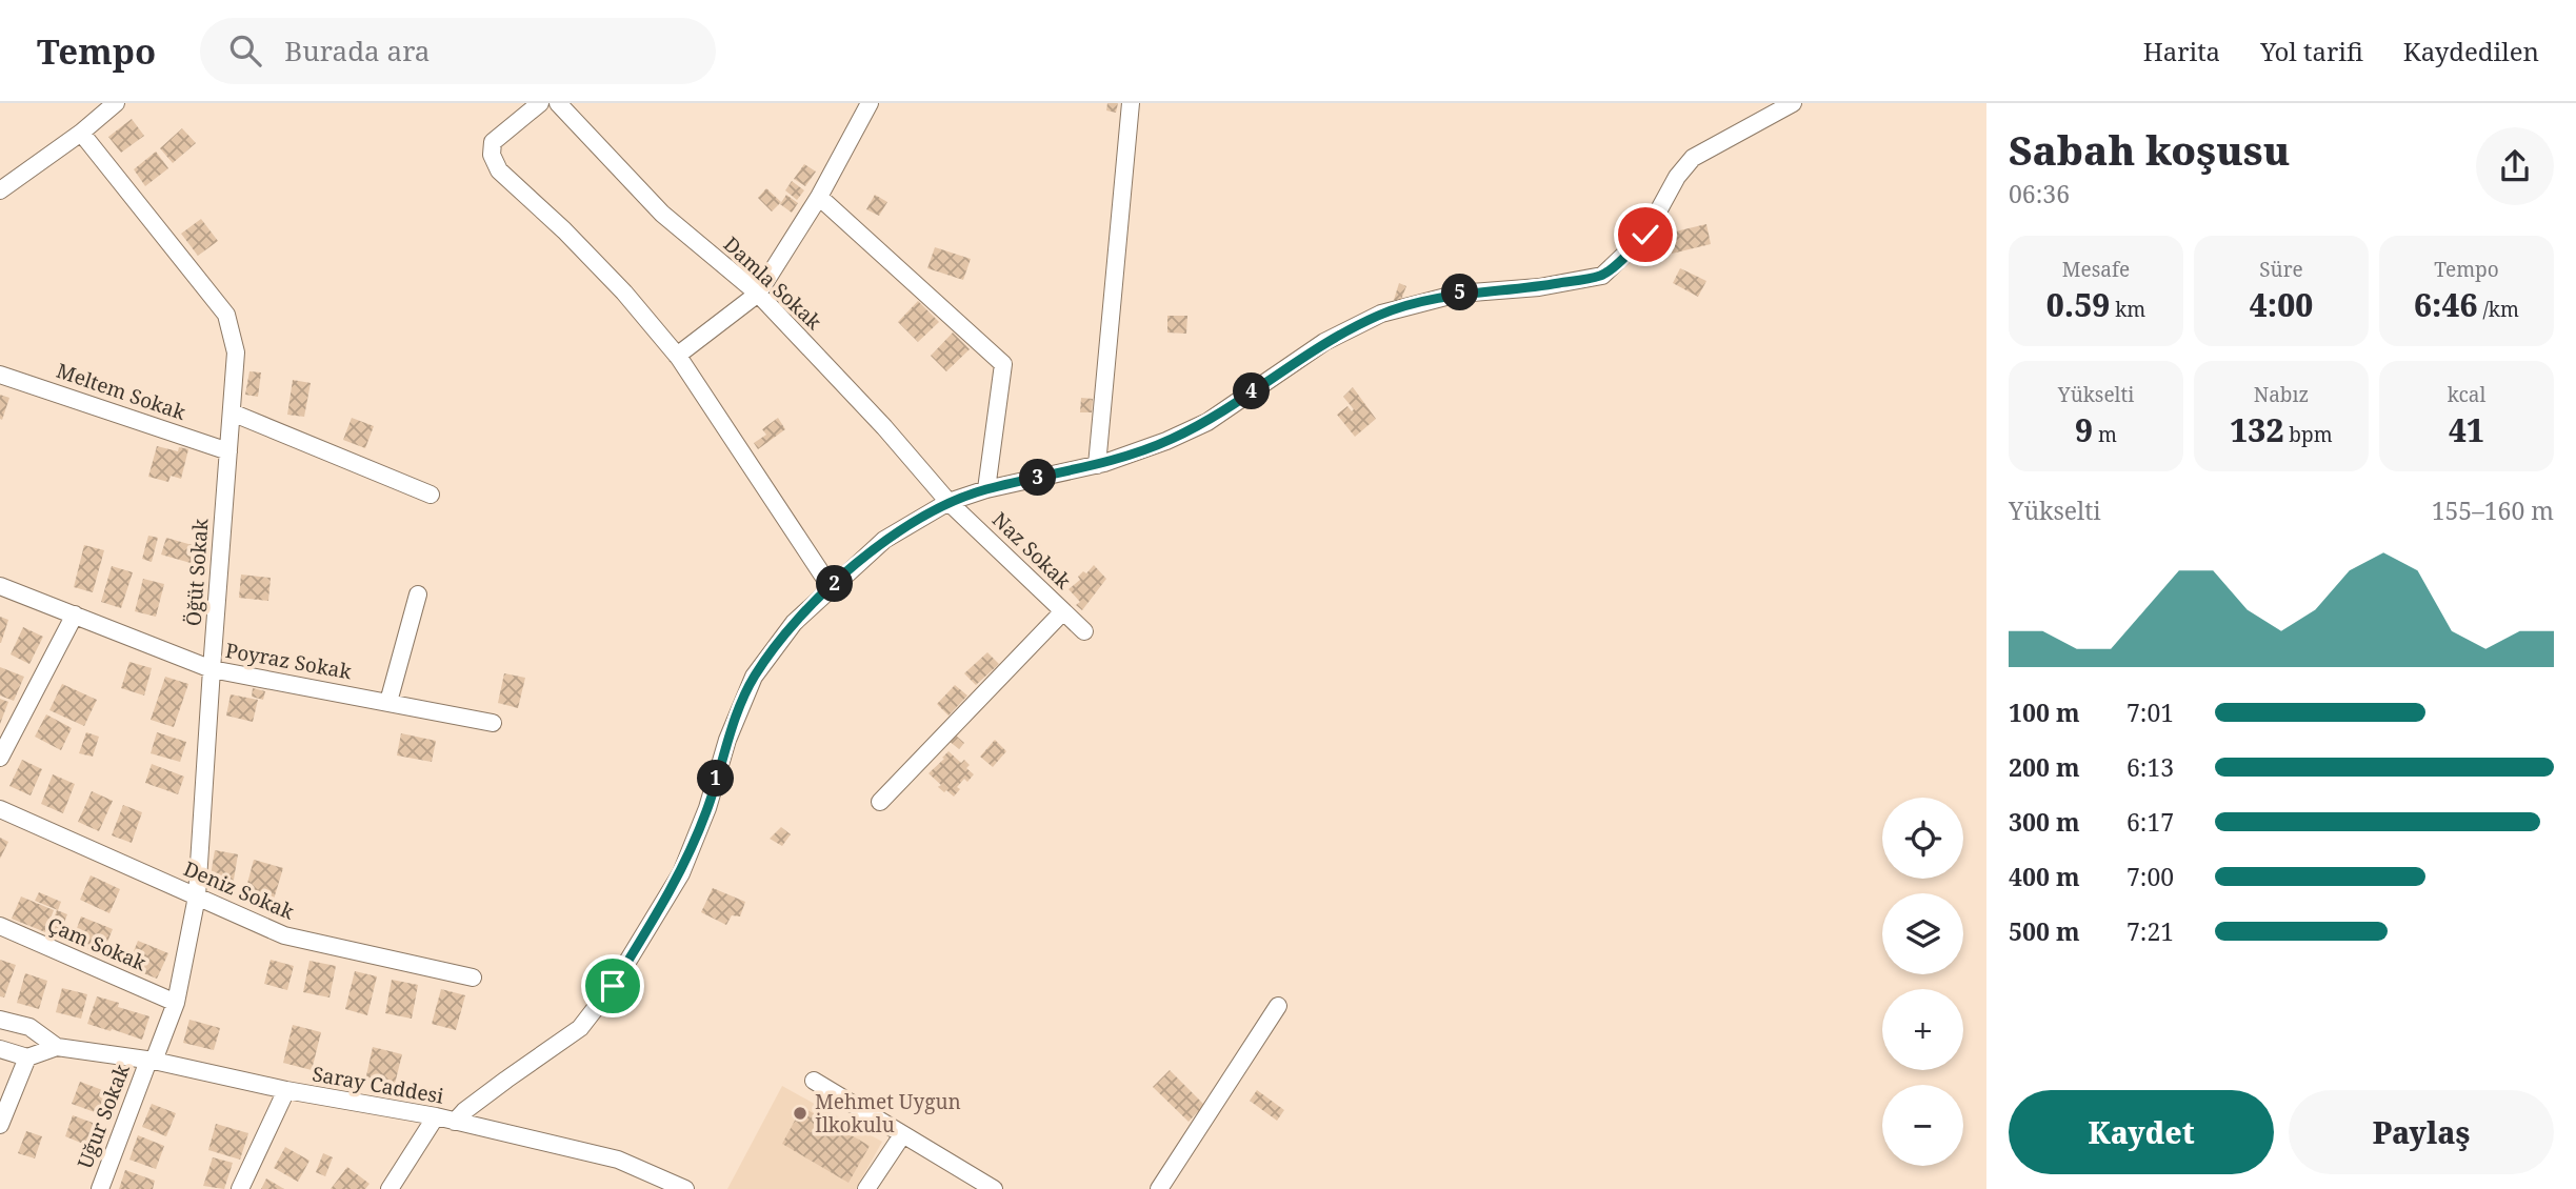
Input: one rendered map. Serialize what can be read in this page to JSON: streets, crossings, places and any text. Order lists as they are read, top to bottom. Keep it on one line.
{"streets":{"street":["Damla Sokak","Meltem Sokak","Naz Sokak","Öğüt Sokak","Poyraz Sokak","Deniz Sokak","Çam Sokak","Saray Caddesi","Uğur Sokak"]},"crossings":[["Damla Sokak","Naz Sokak"],["Meltem Sokak","Öğüt Sokak"],["Öğüt Sokak","Poyraz Sokak"],["Öğüt Sokak","Deniz Sokak"],["Öğüt Sokak","Çam Sokak"],["Öğüt Sokak","Saray Caddesi"],["Öğüt Sokak","Uğur Sokak"],["Saray Caddesi","Uğur Sokak"]],"places":["Mehmet Uygun İlkokulu"],"page":{"header":"Tempo","search":"Burada ara","nav":["Harita","Yol tarifi","Kaydedilen"],"heading":["Sabah koşusu","06:36"],"stats":[["Mesafe","0.59 km"],["Süre","4:00"],["Tempo","6:46 /km"],["Yükselti","9 m"],["Nabız","132 bpm"],["kcal","41"]],"pins":["5","4","3","2","1"],"chart":["Yükselti","155–160 m"],"list":[{"name":"100 m","note":"7:01"},{"name":"200 m","note":"6:13"},{"name":"300 m","note":"6:17"},{"name":"400 m","note":"7:00"},{"name":"500 m","note":"7:21"}],"map_buttons":["+","−"],"buttons":["Kaydet","Paylaş"]}}
